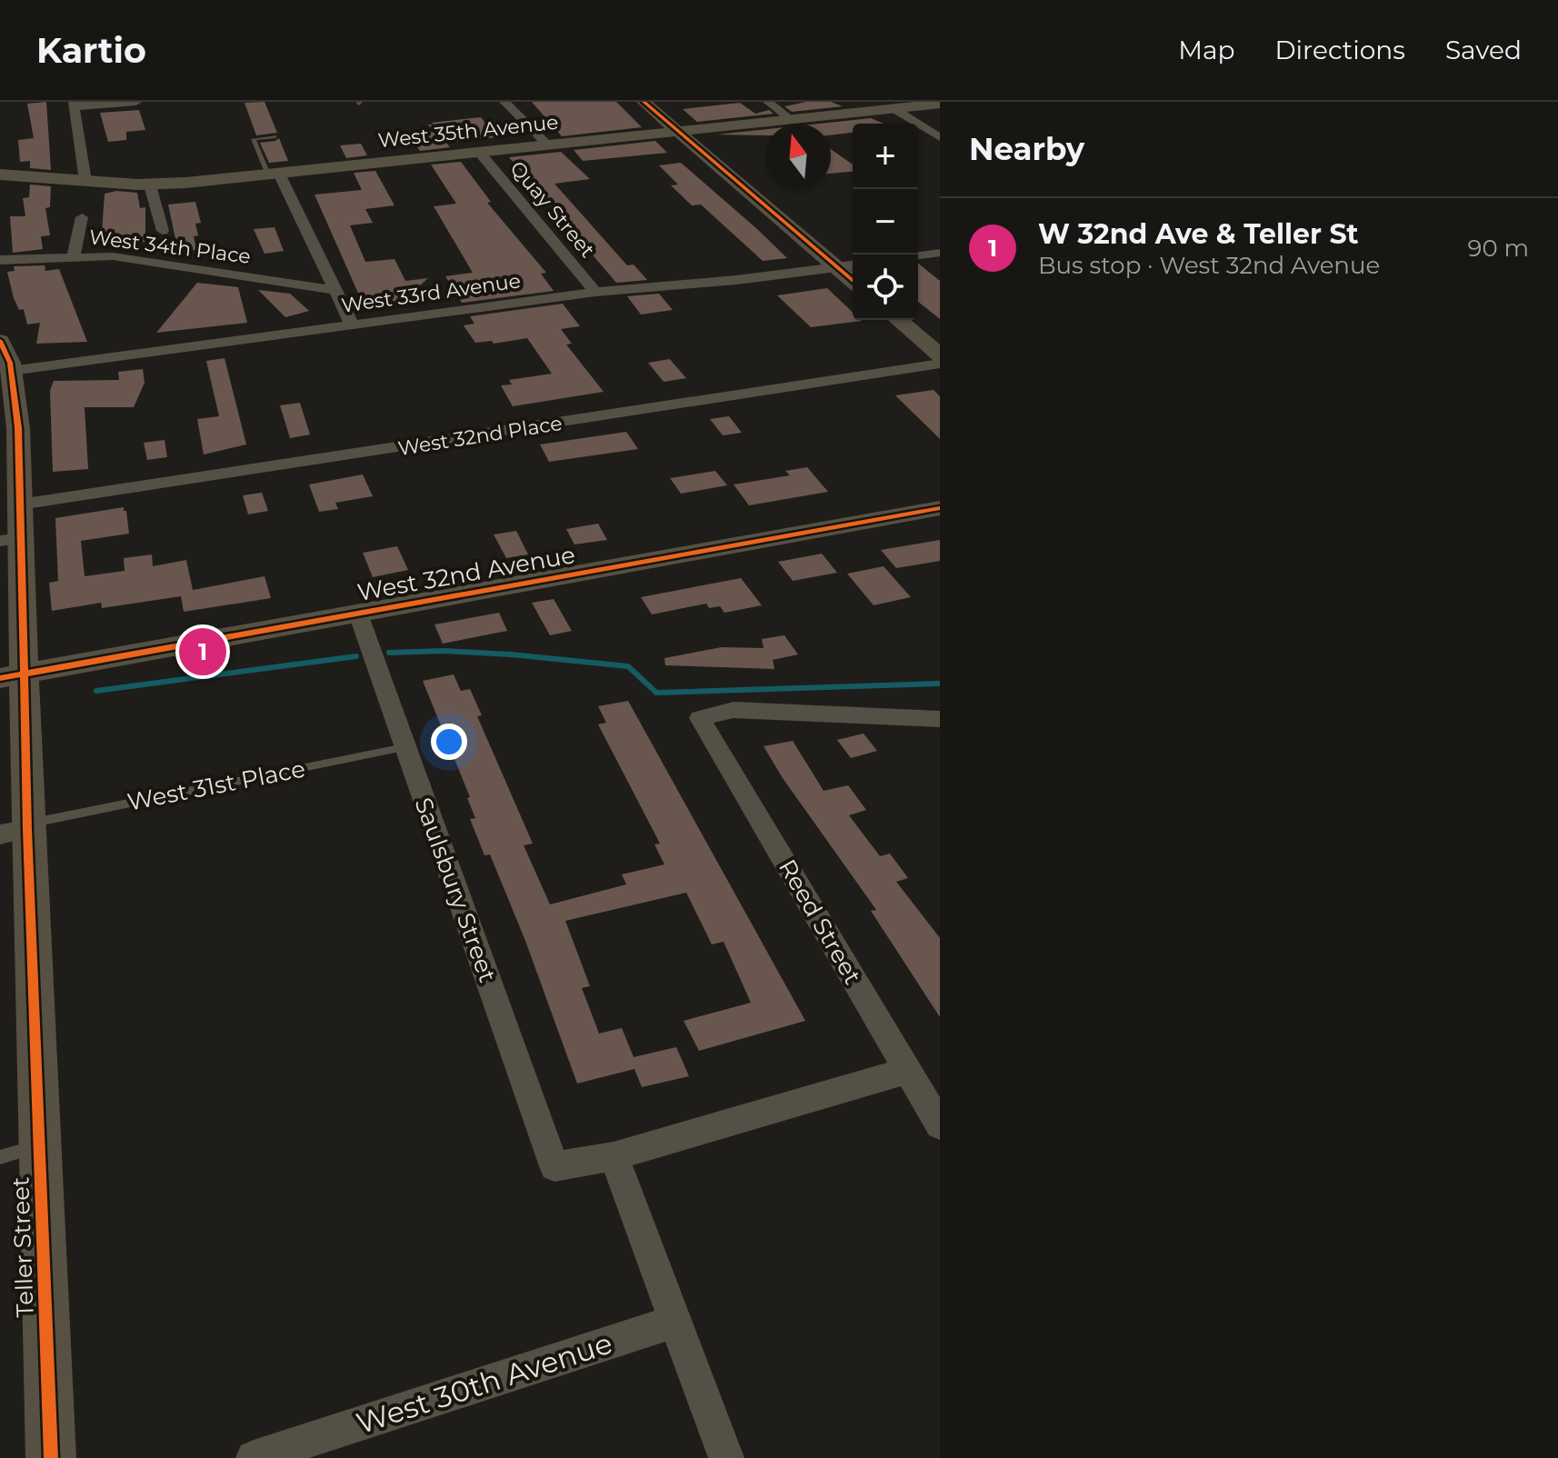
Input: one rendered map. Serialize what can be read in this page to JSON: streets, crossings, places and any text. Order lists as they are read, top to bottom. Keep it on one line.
{"streets":{"street":["West 35th Avenue","Quay Street","West 34th Place","West 33rd Avenue","West 32nd Place","West 32nd Avenue","Saulsbury Street","Reed Street","Teller Street","West 30th Avenue"],"lane":["West 31st Place"]},"crossings":[["West 35th Avenue","Quay Street"],["Quay Street","West 33rd Avenue"],["West 33rd Avenue","Teller Street"],["West 32nd Place","Teller Street"],["West 32nd Avenue","Saulsbury Street"],["West 32nd Avenue","Teller Street"],["West 31st Place","Saulsbury Street"],["West 31st Place","Teller Street"]],"north":"top","page":{"header":"Kartio","nav":["Map","Directions","Saved"],"heading":"Nearby","map_buttons":["+","−"],"list":[{"mark":"1","name":"W 32nd Ave & Teller St","note":"Bus stop · West 32nd Avenue","value":"90 m"}],"pins":"1"}}
